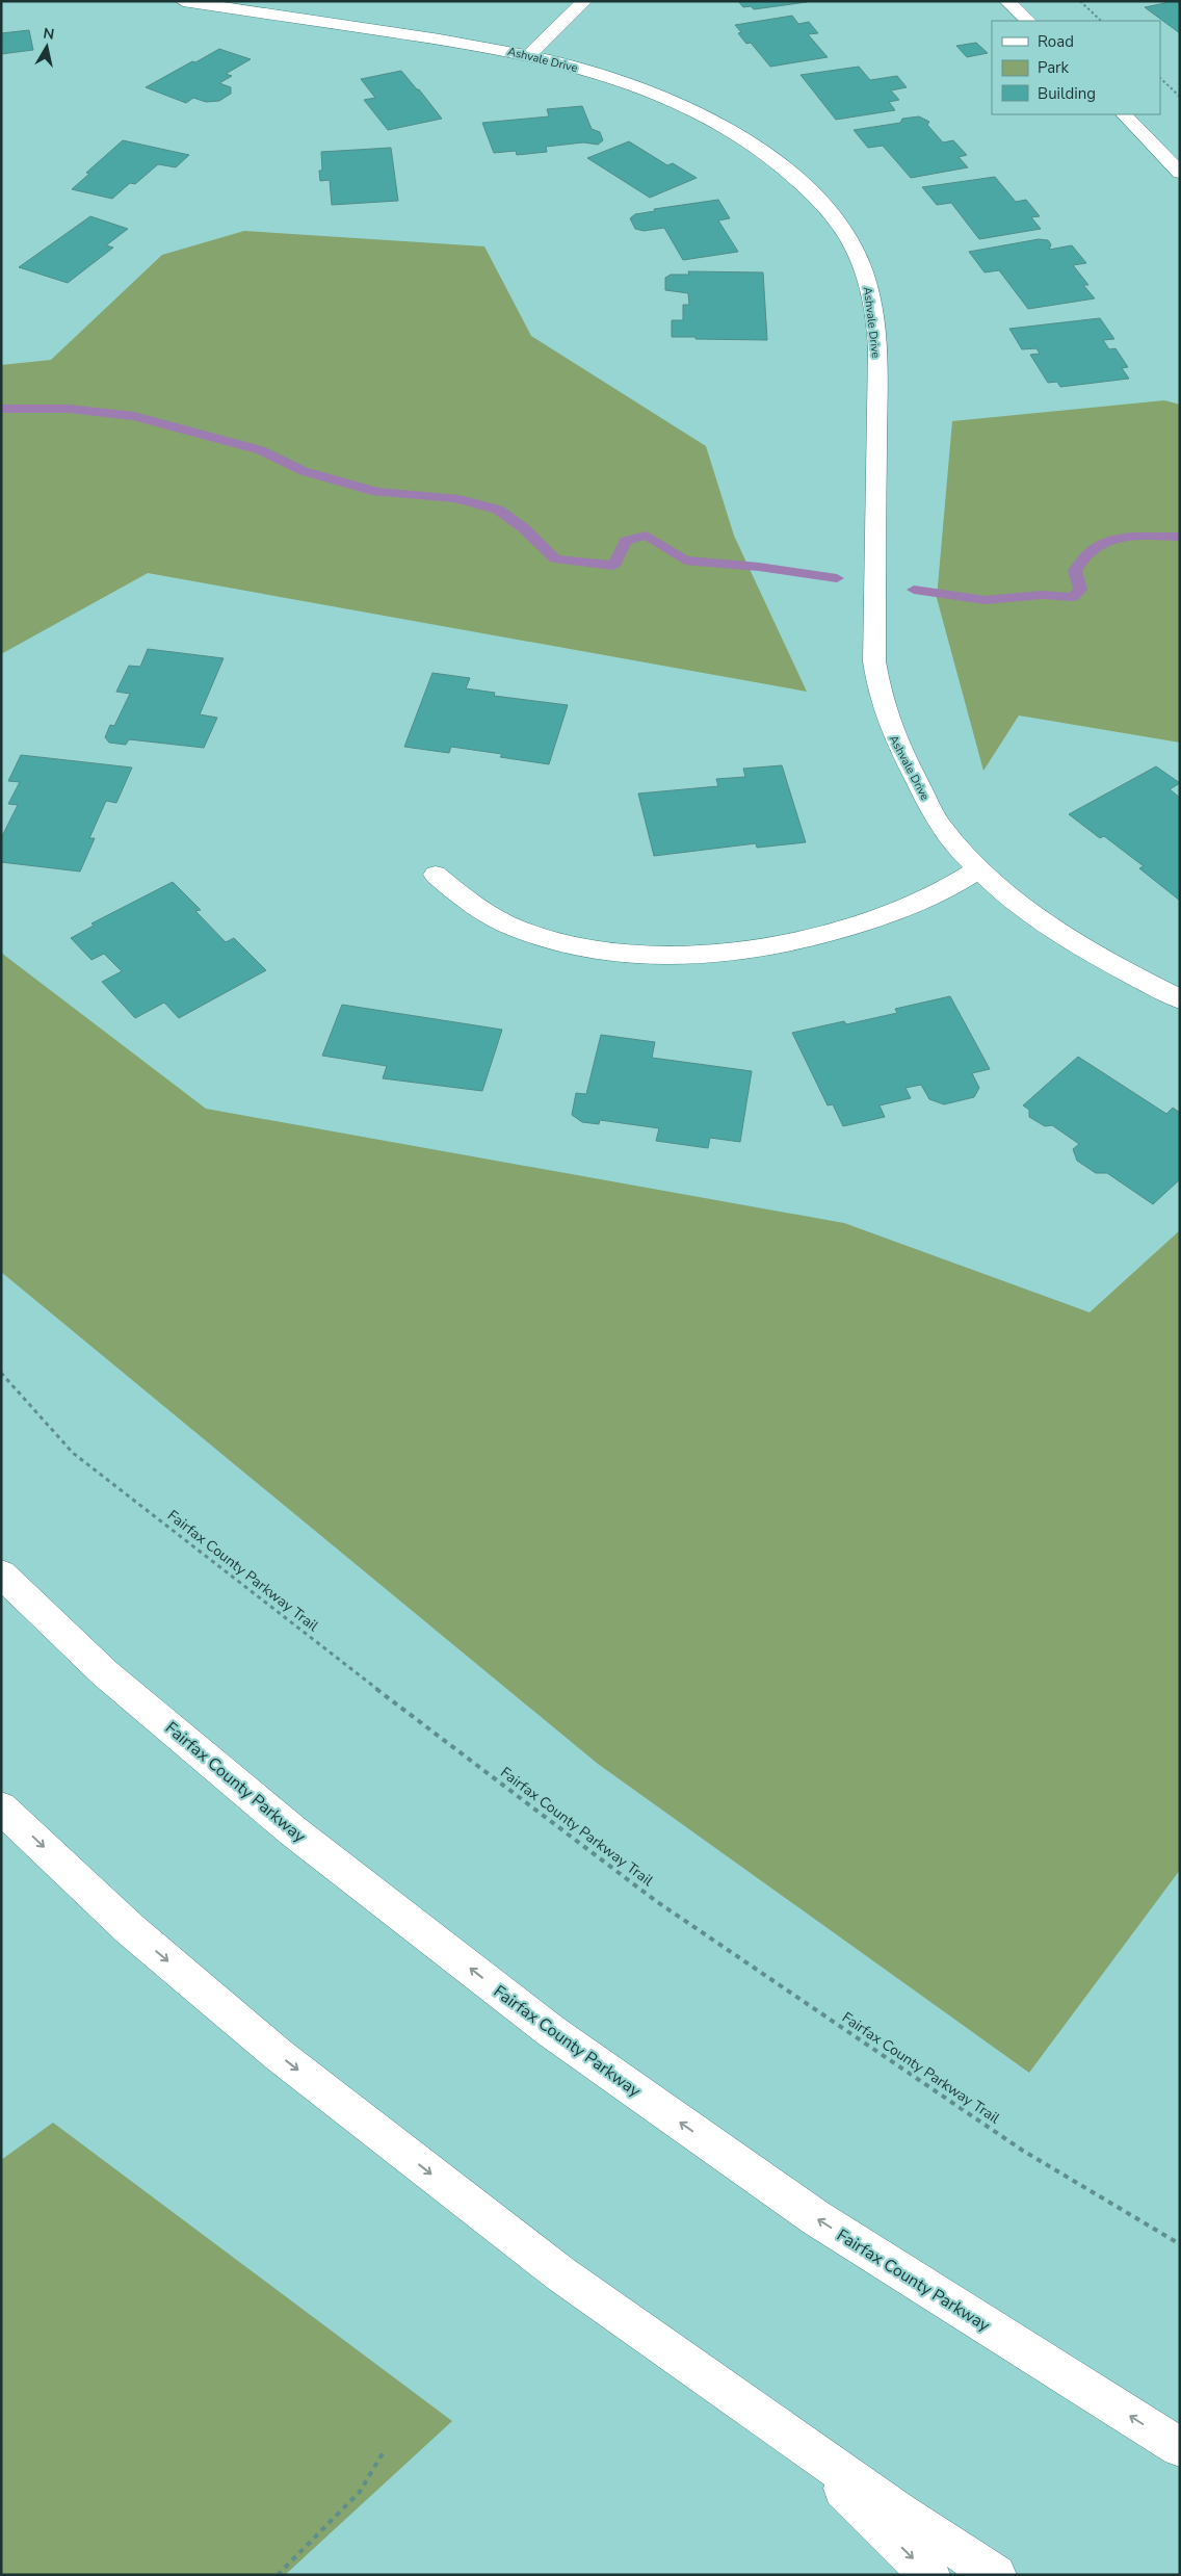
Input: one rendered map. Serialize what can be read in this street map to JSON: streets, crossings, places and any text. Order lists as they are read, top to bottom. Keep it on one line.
{"streets":{"main road":["Ashvale Drive","Fairfax County Parkway"],"path":["Fairfax County Parkway Trail"]},"legend":["Road","Park","Building"],"north":"top"}
